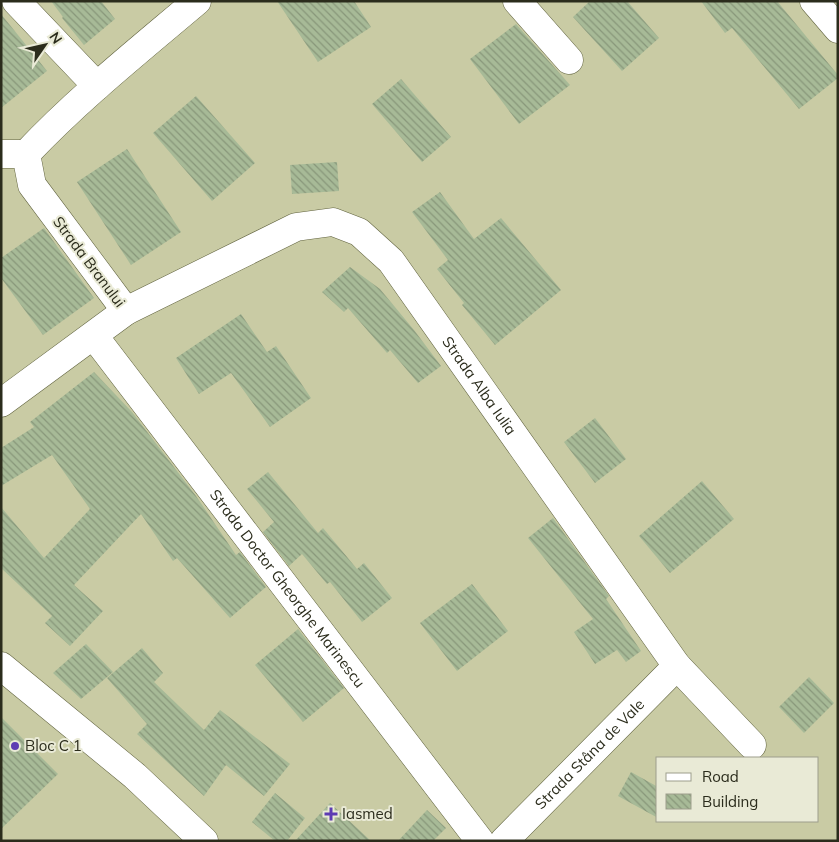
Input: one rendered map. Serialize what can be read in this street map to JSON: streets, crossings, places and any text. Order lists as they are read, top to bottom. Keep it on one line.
{"streets":{"street":["Strada Branului","Strada Alba Iulia","Strada Doctor Gheorghe Marinescu","Strada Stâna de Vale"]},"crossings":[["Strada Branului","Strada Alba Iulia"],["Strada Branului","Strada Doctor Gheorghe Marinescu"],["Strada Alba Iulia","Strada Stâna de Vale"]],"places":{"other":["Bloc C 1"],"health":["Iasmed"]},"legend":["Road","Building"],"north":"top right"}
